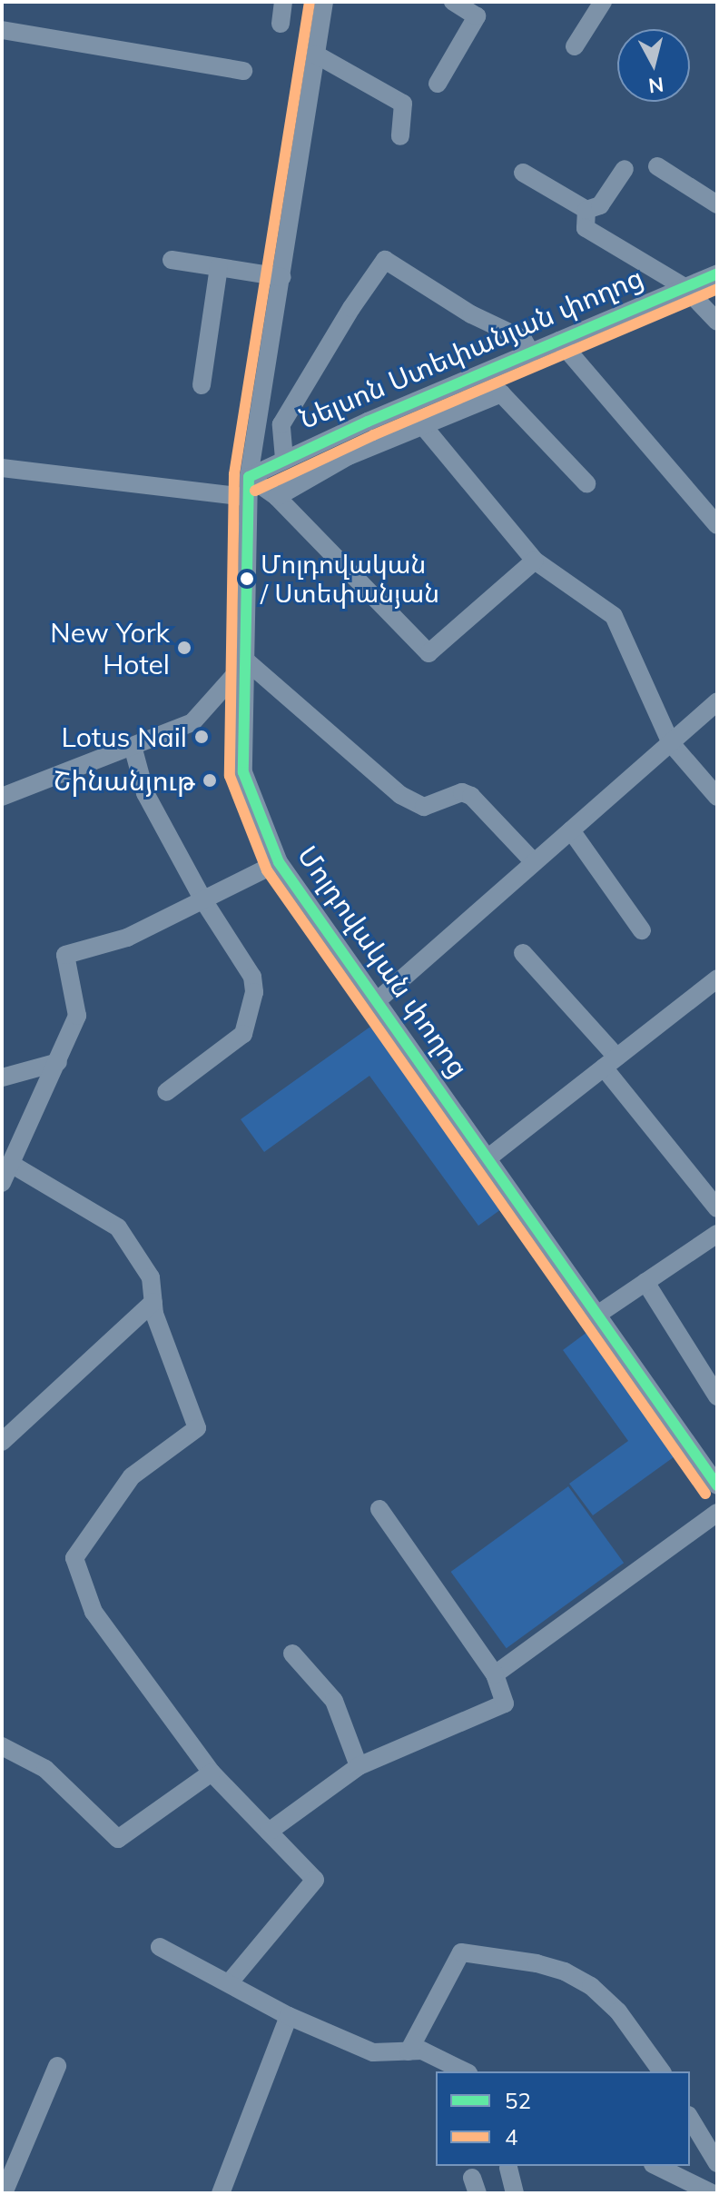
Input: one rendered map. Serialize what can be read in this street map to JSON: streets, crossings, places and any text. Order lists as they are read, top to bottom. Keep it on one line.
{"streets":{"street":["Նելսոն Ստեփանյան փողոց","Մոլդովական փողոց"]},"crossings":[["Նելսոն Ստեփանյան փողոց","Մոլդովական փողոց"]],"places":["Մոլդովական / Ստեփանյան","New York Hotel","Lotus Nail","Շինանյութ"],"lines":["transit line 4","transit line 52"],"legend":["52","4"],"north":"bottom"}
